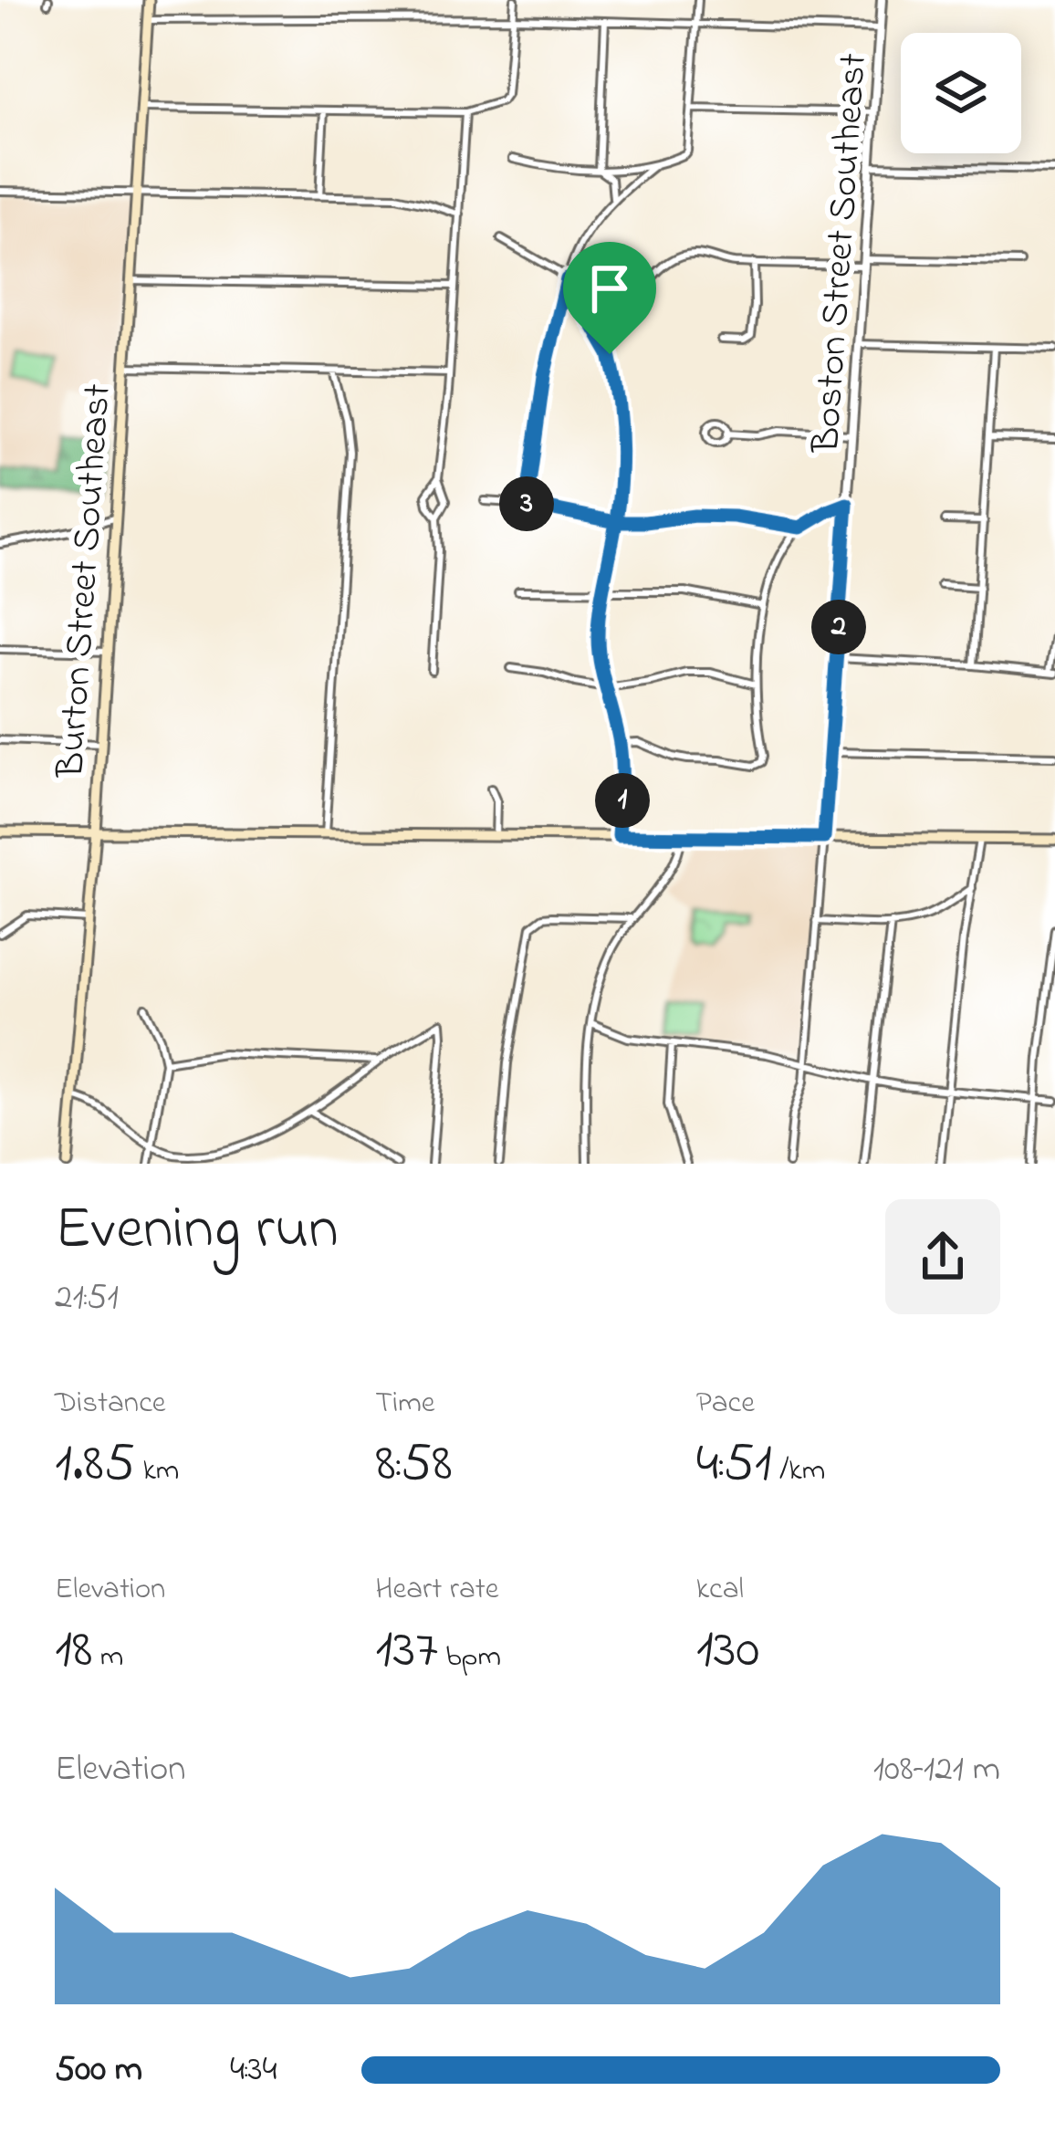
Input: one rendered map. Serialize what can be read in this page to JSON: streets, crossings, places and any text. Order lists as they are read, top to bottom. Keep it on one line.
{"streets":{"main road":["Burton Street Southeast"],"street":["Boston Street Southeast"]},"page":{"pins":["3","2","1"],"heading":["Evening run","21:51"],"stats":[["Distance","1.85 km"],["Time","8:58"],["Pace","4:51 /km"],["Elevation","18 m"],["Heart rate","137 bpm"],["kcal","130"]],"chart":["Elevation","108–121 m"],"list":[{"name":"500 m","note":"4:34"}]}}
